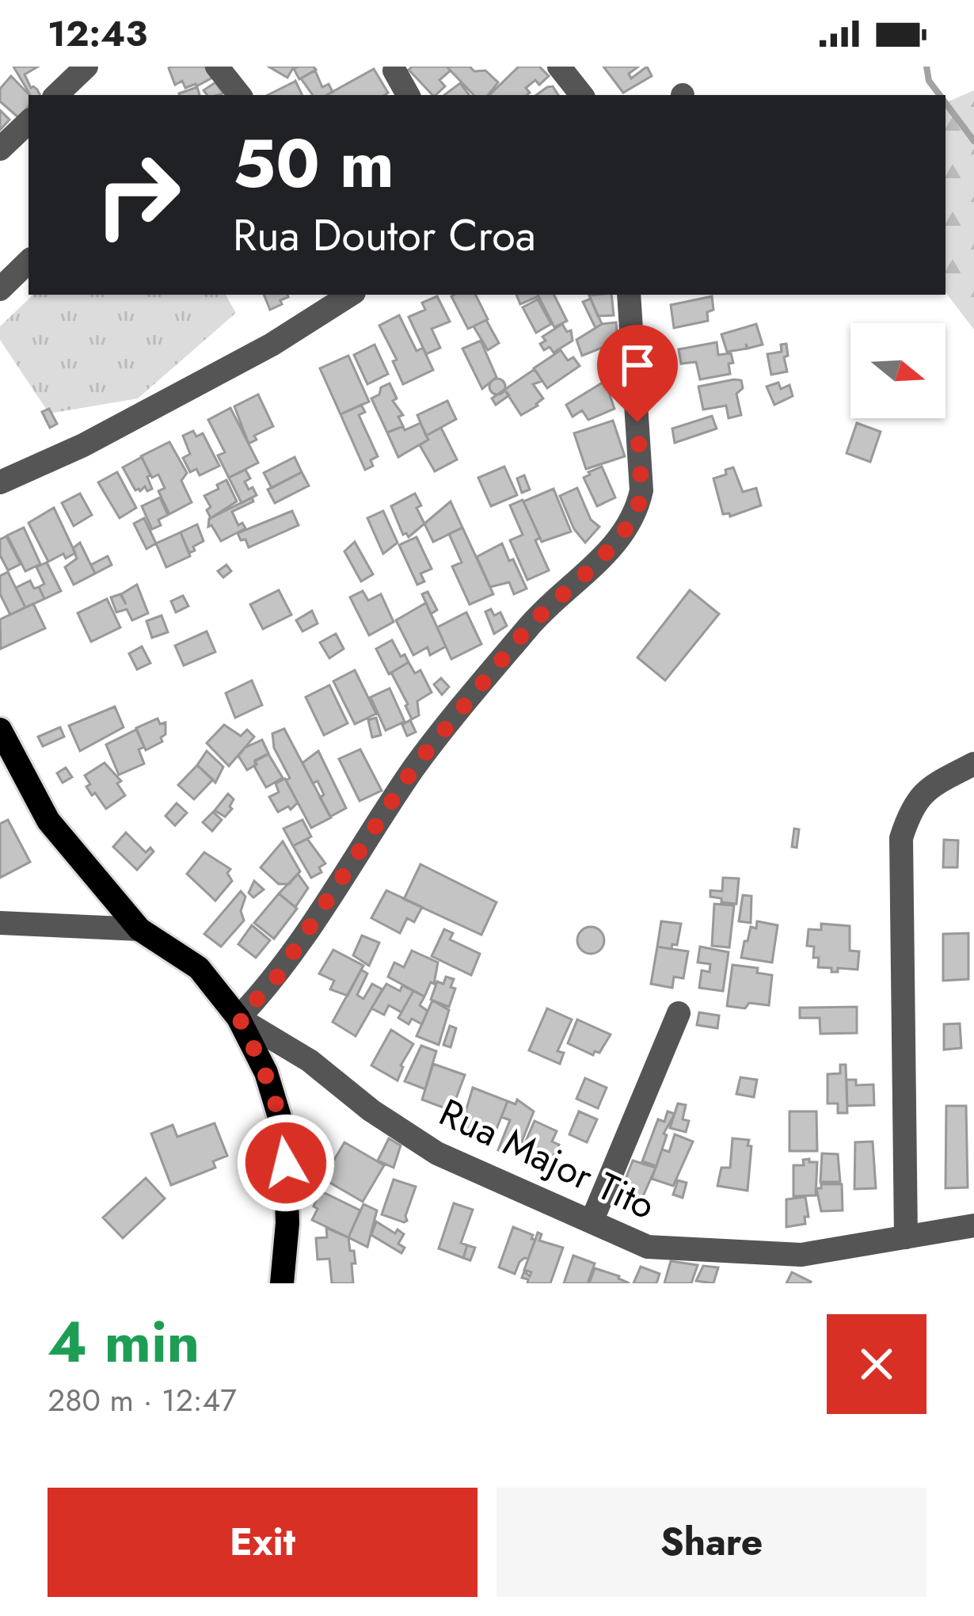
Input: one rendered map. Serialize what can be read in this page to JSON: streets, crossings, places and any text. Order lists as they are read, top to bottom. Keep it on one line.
{"streets":{"street":["Rua Major Tito"]},"north":"right","page":{"status":"12:43","turn":["50 m","Rua Doutor Croa"],"heading":["4 min","280 m · 12:47"],"buttons":["Exit","Share"]}}
